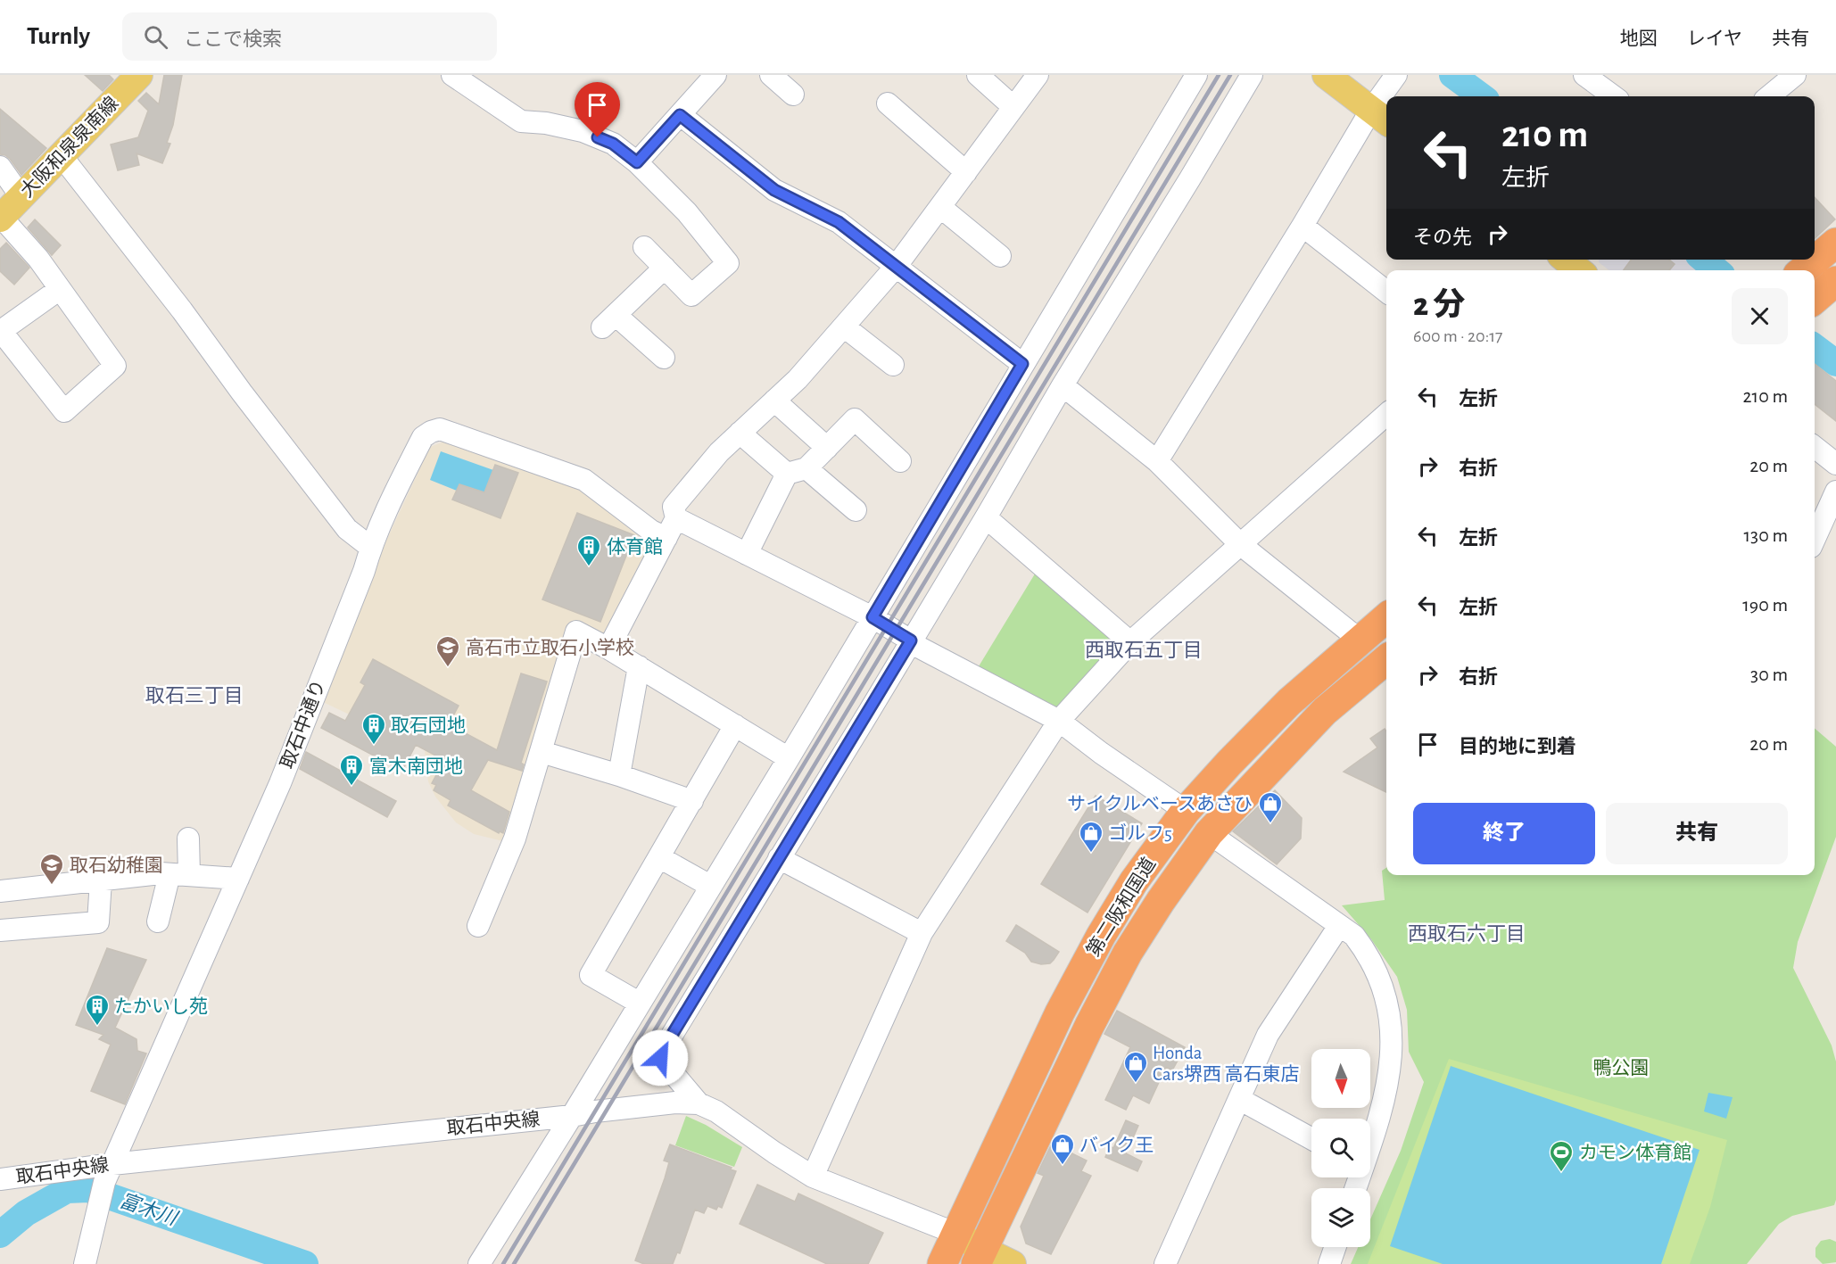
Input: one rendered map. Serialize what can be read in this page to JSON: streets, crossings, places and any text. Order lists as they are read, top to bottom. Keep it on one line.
{"streets":{"highway":["第二阪和国道"],"main road":["大阪和泉泉南線"],"street":["取石中通り","取石中央線"]},"crossings":[["取石中通り","取石中央線"],["第二阪和国道","取石中央線"]],"districts":["西取石五丁目","取石三丁目","西取石六丁目"],"water":["富木川"],"parks":["鴨公園"],"places":{"building":["体育館","取石団地","富木南団地","たかいし苑"],"school or university":["高石市立取石小学校","取石幼稚園"],"shop":["サイクルベースあさひ","ゴルフ5","Honda Cars堺西 高石東店","バイク王"],"sports":["カモン体育館"]},"north":"bottom","page":{"header":"Turnly","search":"ここで検索","nav":["地図","レイヤ","共有"],"turn":["210 m","左折"],"then":"その先","heading":["2 分","600 m · 20:17"],"list":[{"name":"左折","value":"210 m"},{"name":"右折","value":"20 m"},{"name":"左折","value":"130 m"},{"name":"左折","value":"190 m"},{"name":"右折","value":"30 m"},{"name":"目的地に到着","value":"20 m"}],"buttons":["終了","共有"]}}
